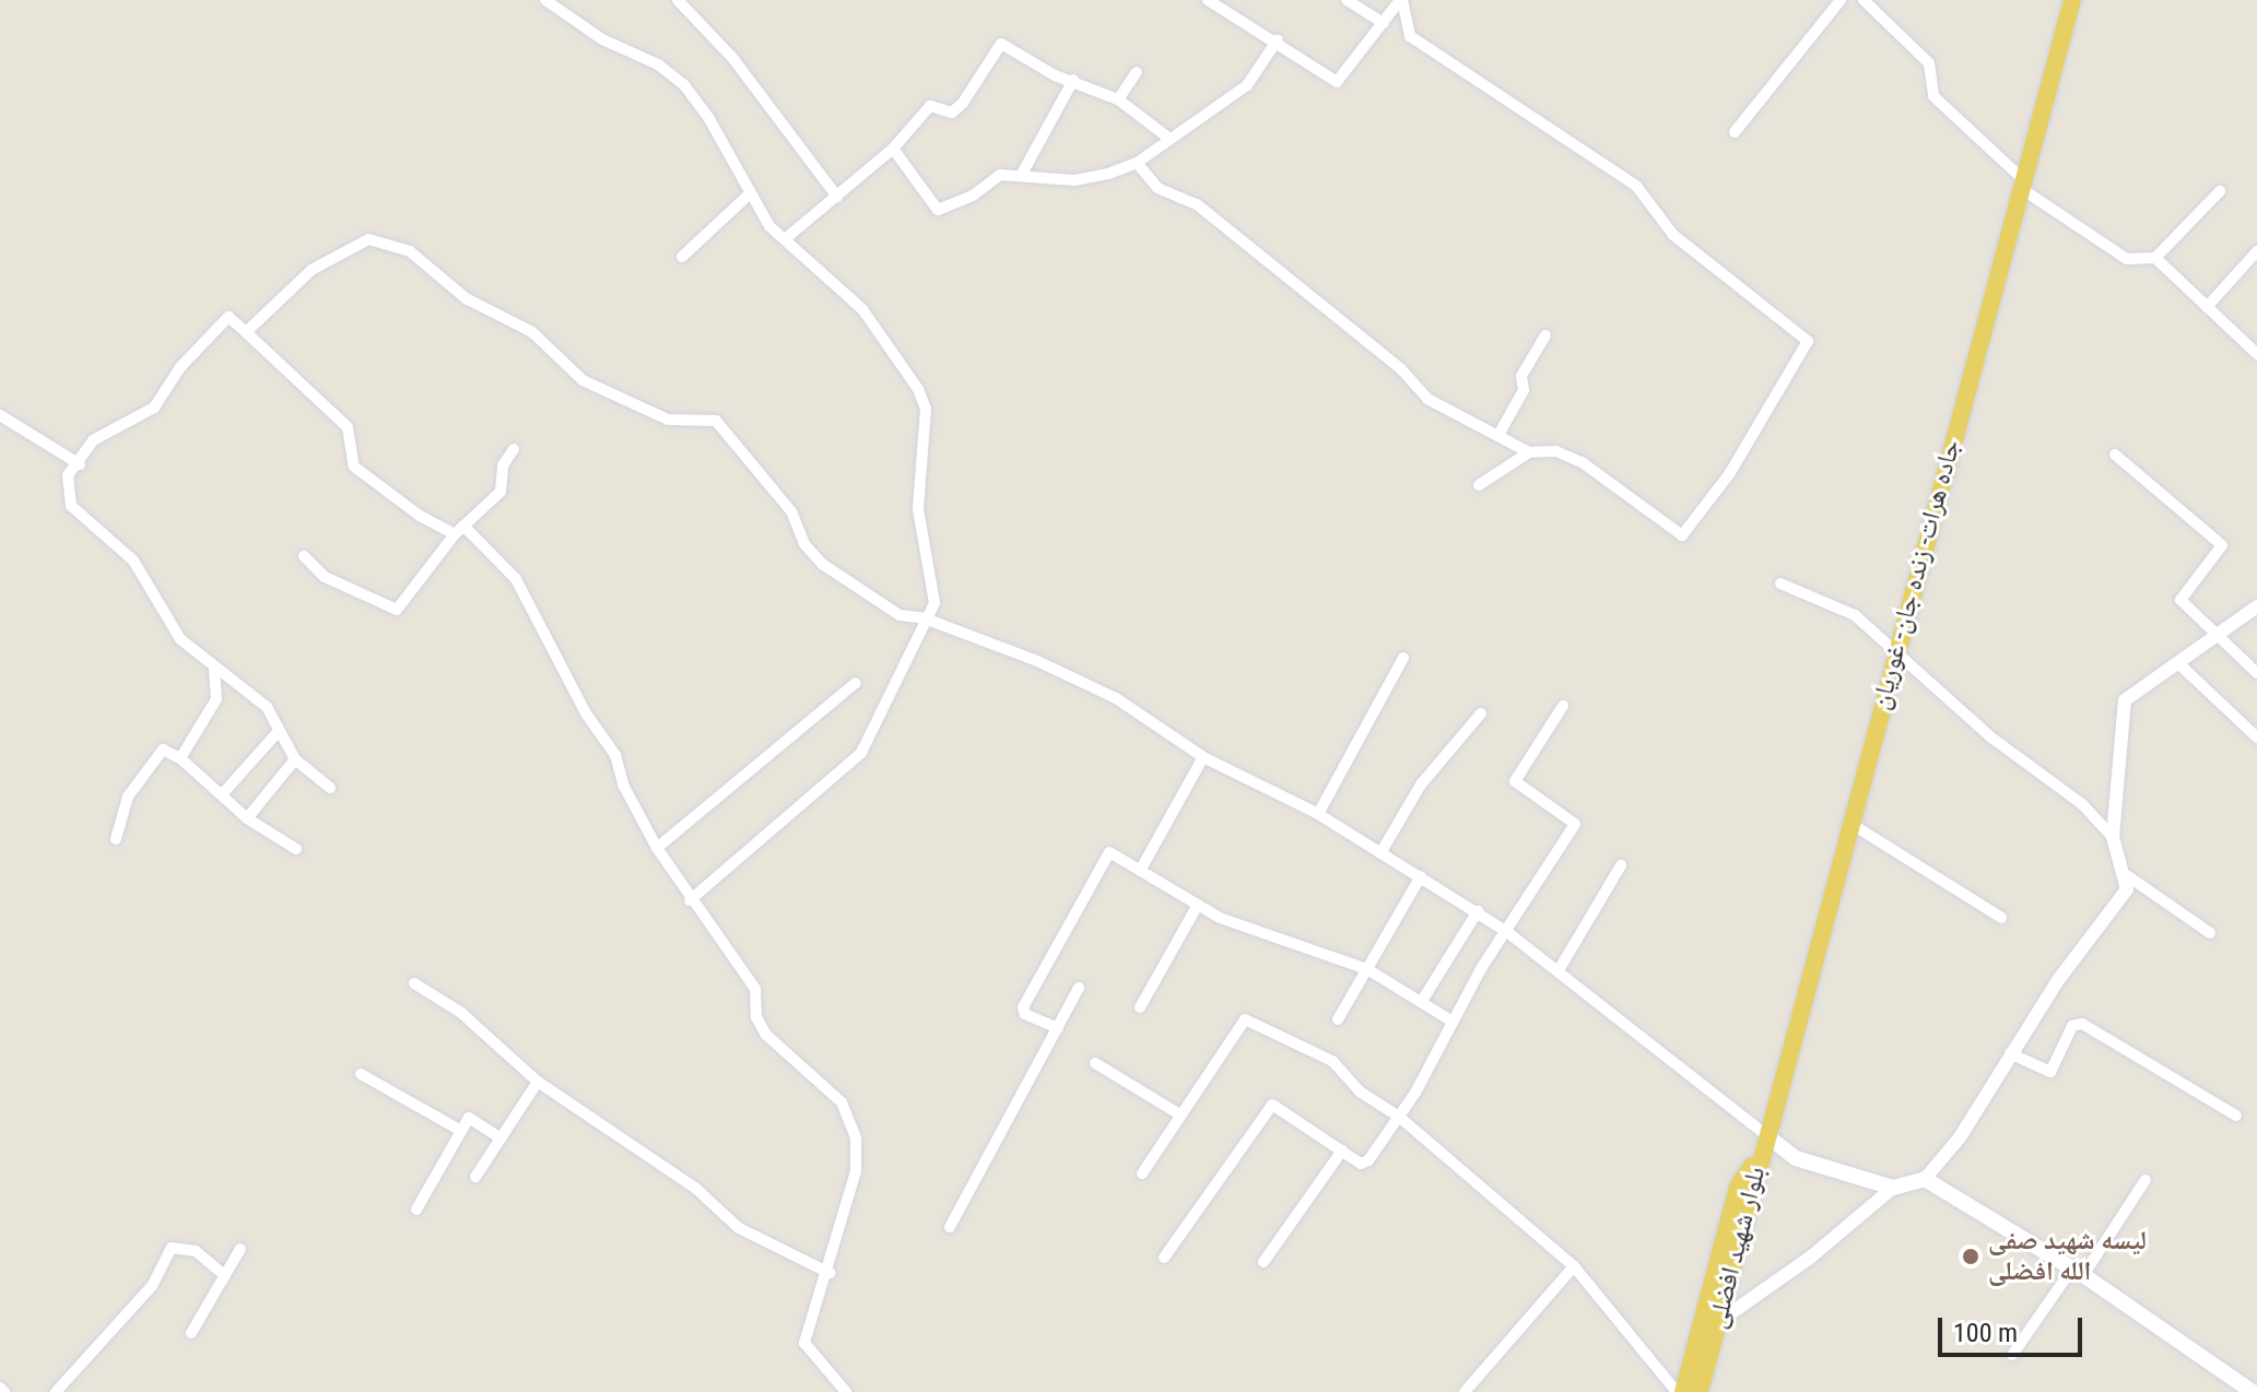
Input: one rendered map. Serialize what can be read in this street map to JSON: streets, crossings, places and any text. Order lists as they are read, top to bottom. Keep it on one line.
{"streets":{"main road":["جاده هرات- زنده جان- غوریان","بلوار شهید افضلی"]},"crossings":[["جاده هرات- زنده جان- غوریان","بلوار شهید افضلی"]],"places":["لیسه شهید صفی الله افضلی"],"scale_bar":"100 m"}
